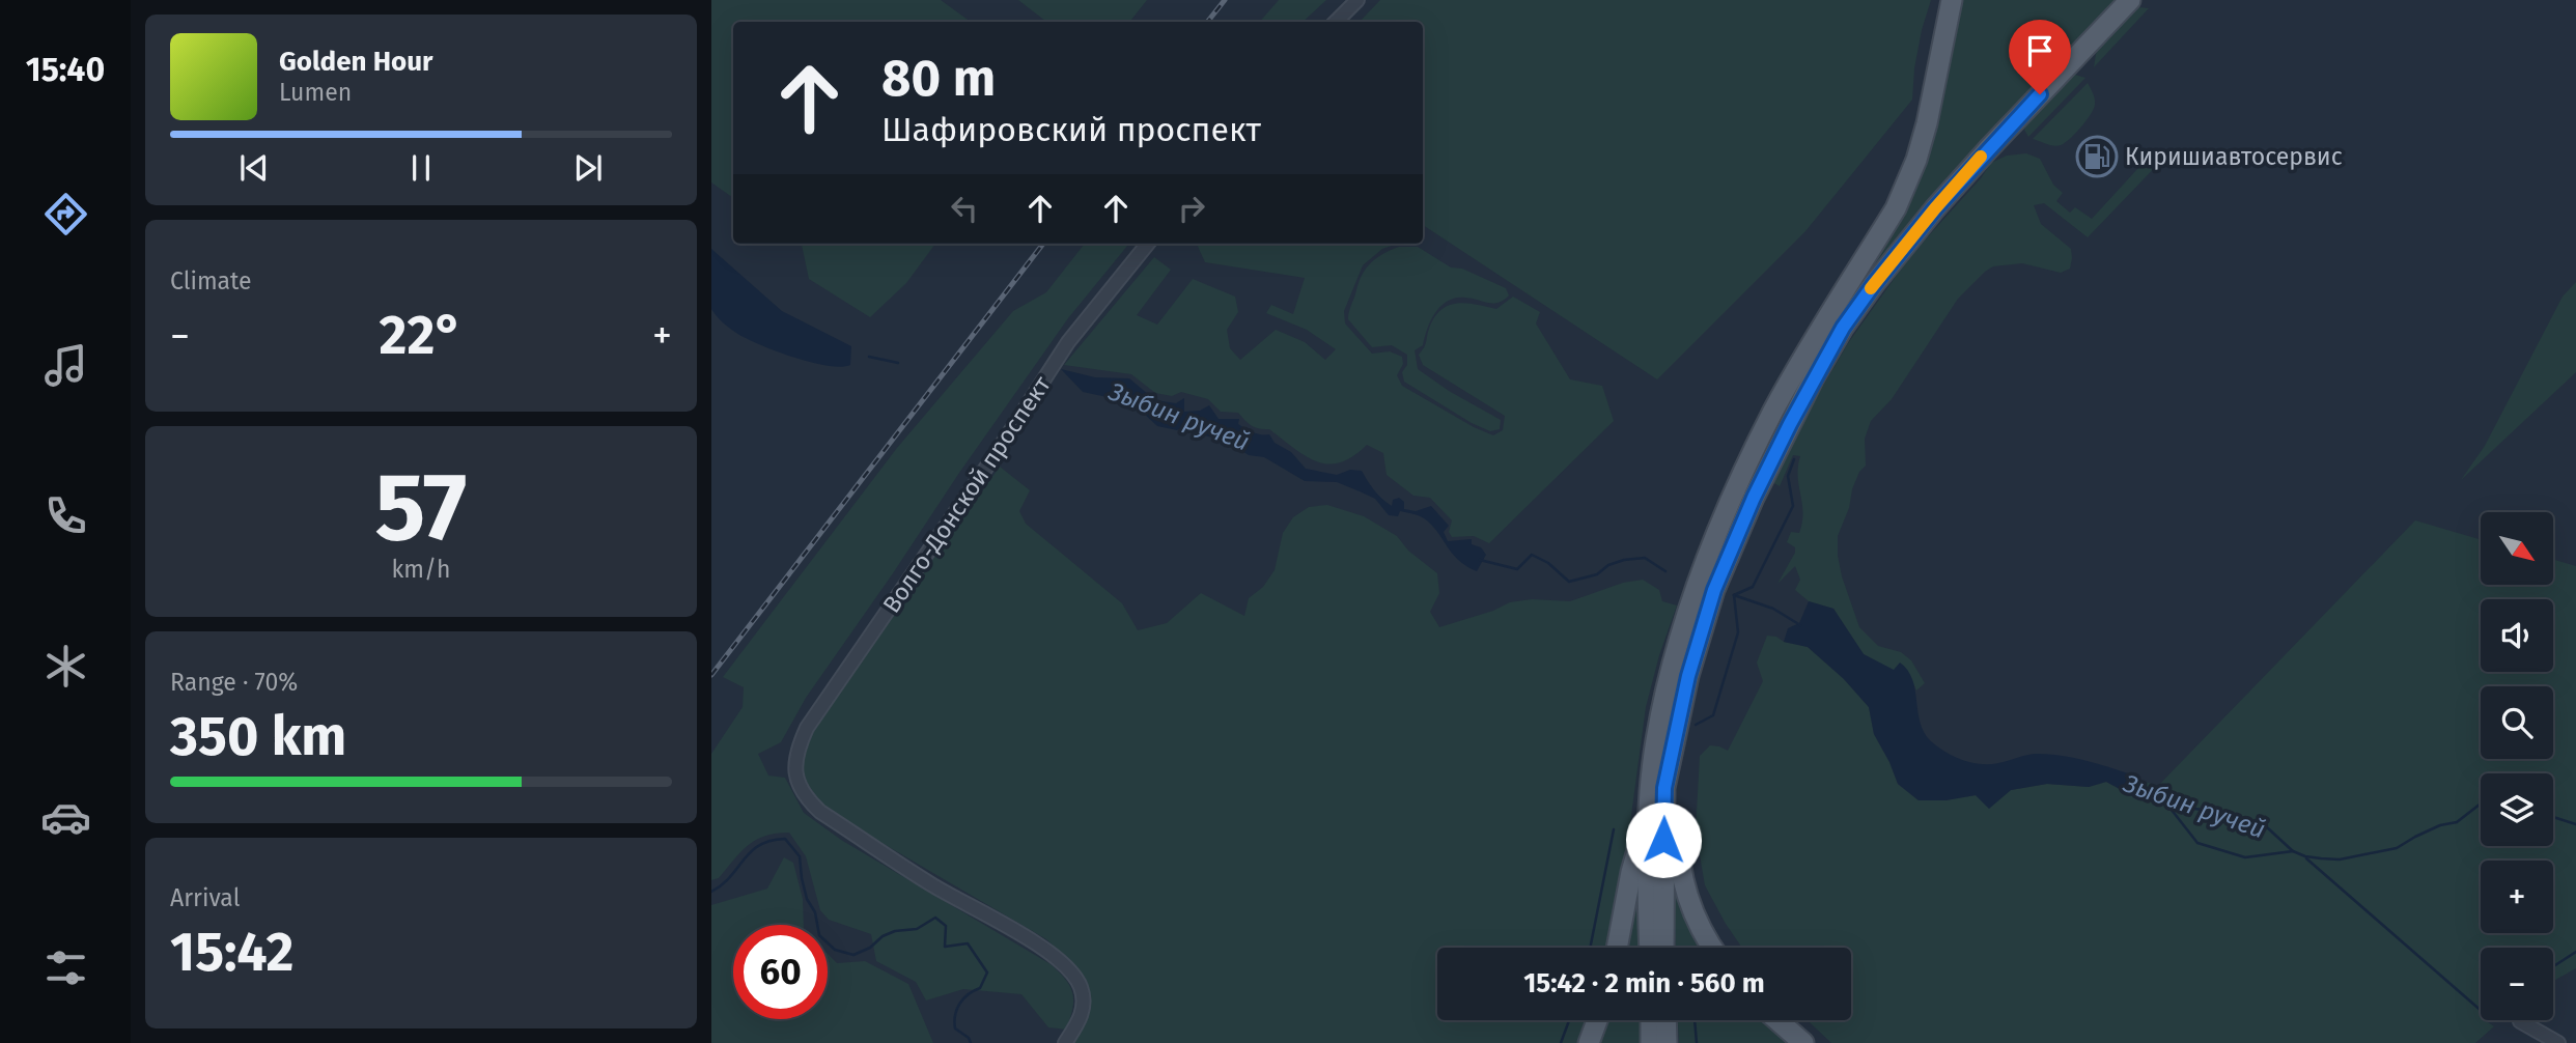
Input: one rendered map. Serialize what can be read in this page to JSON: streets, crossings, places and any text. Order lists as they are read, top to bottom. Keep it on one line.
{"streets":{"street":["Волго-Донской проспект"]},"water":["Зыбин ручей"],"places":{"fuel station":["Киришиавтосервис"]},"north":"bottom right","page":{"tabs":"15:40","turn":["80 m","Шафировский проспект"],"song":["Golden Hour","Lumen"],"tile":["Climate",["57","km/h"],["Range · 70%","350 km"],["Arrival","15:42"]],"heat":["−","22°","+"],"map_buttons":["+","−"],"limit":"60","trip":"15:42 · 2 min · 560 m"}}
